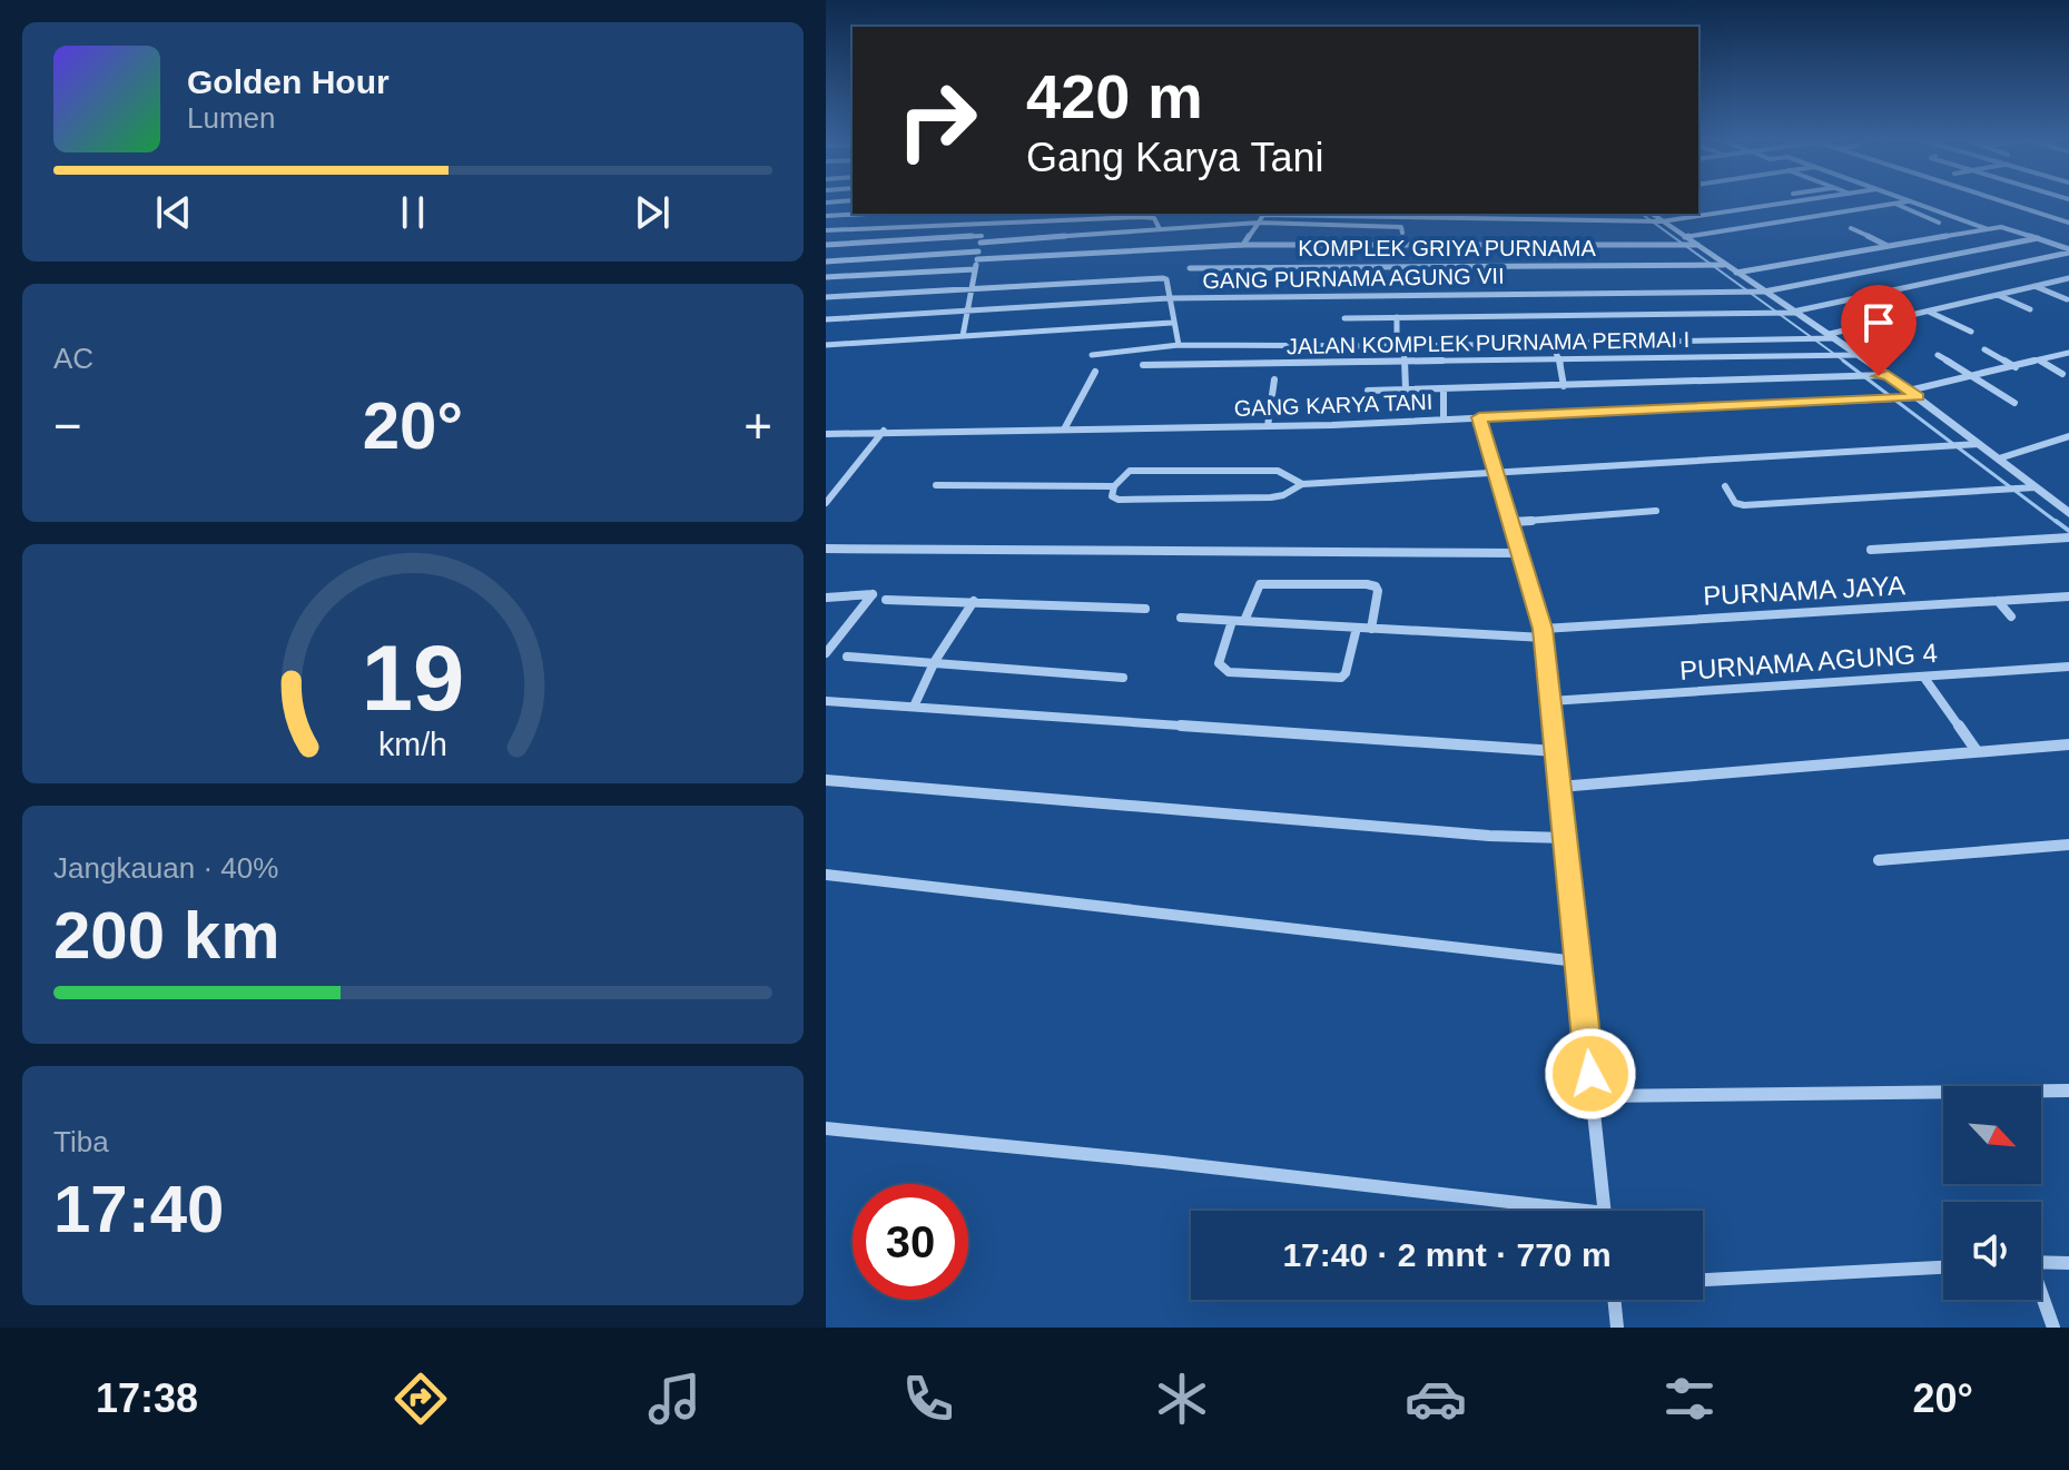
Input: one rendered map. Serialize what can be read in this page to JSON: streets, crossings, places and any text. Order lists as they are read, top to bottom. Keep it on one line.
{"streets":{"street":["KOMPLEK GRIYA PURNAMA","GANG PURNAMA AGUNG VII","JALAN KOMPLEK PURNAMA PERMAI I","GANG KARYA TANI","PURNAMA JAYA","PURNAMA AGUNG 4"]},"north":"bottom right","page":{"turn":["420 m","Gang Karya Tani"],"song":["Golden Hour","Lumen"],"tile":["AC",["Jangkauan · 40%","200 km"],["Tiba","17:40"]],"heat":["−","20°","+"],"limit":"30","trip":"17:40 · 2 mnt · 770 m","tabs":["17:38","20°"],"gauge":["19","km/h"]}}
